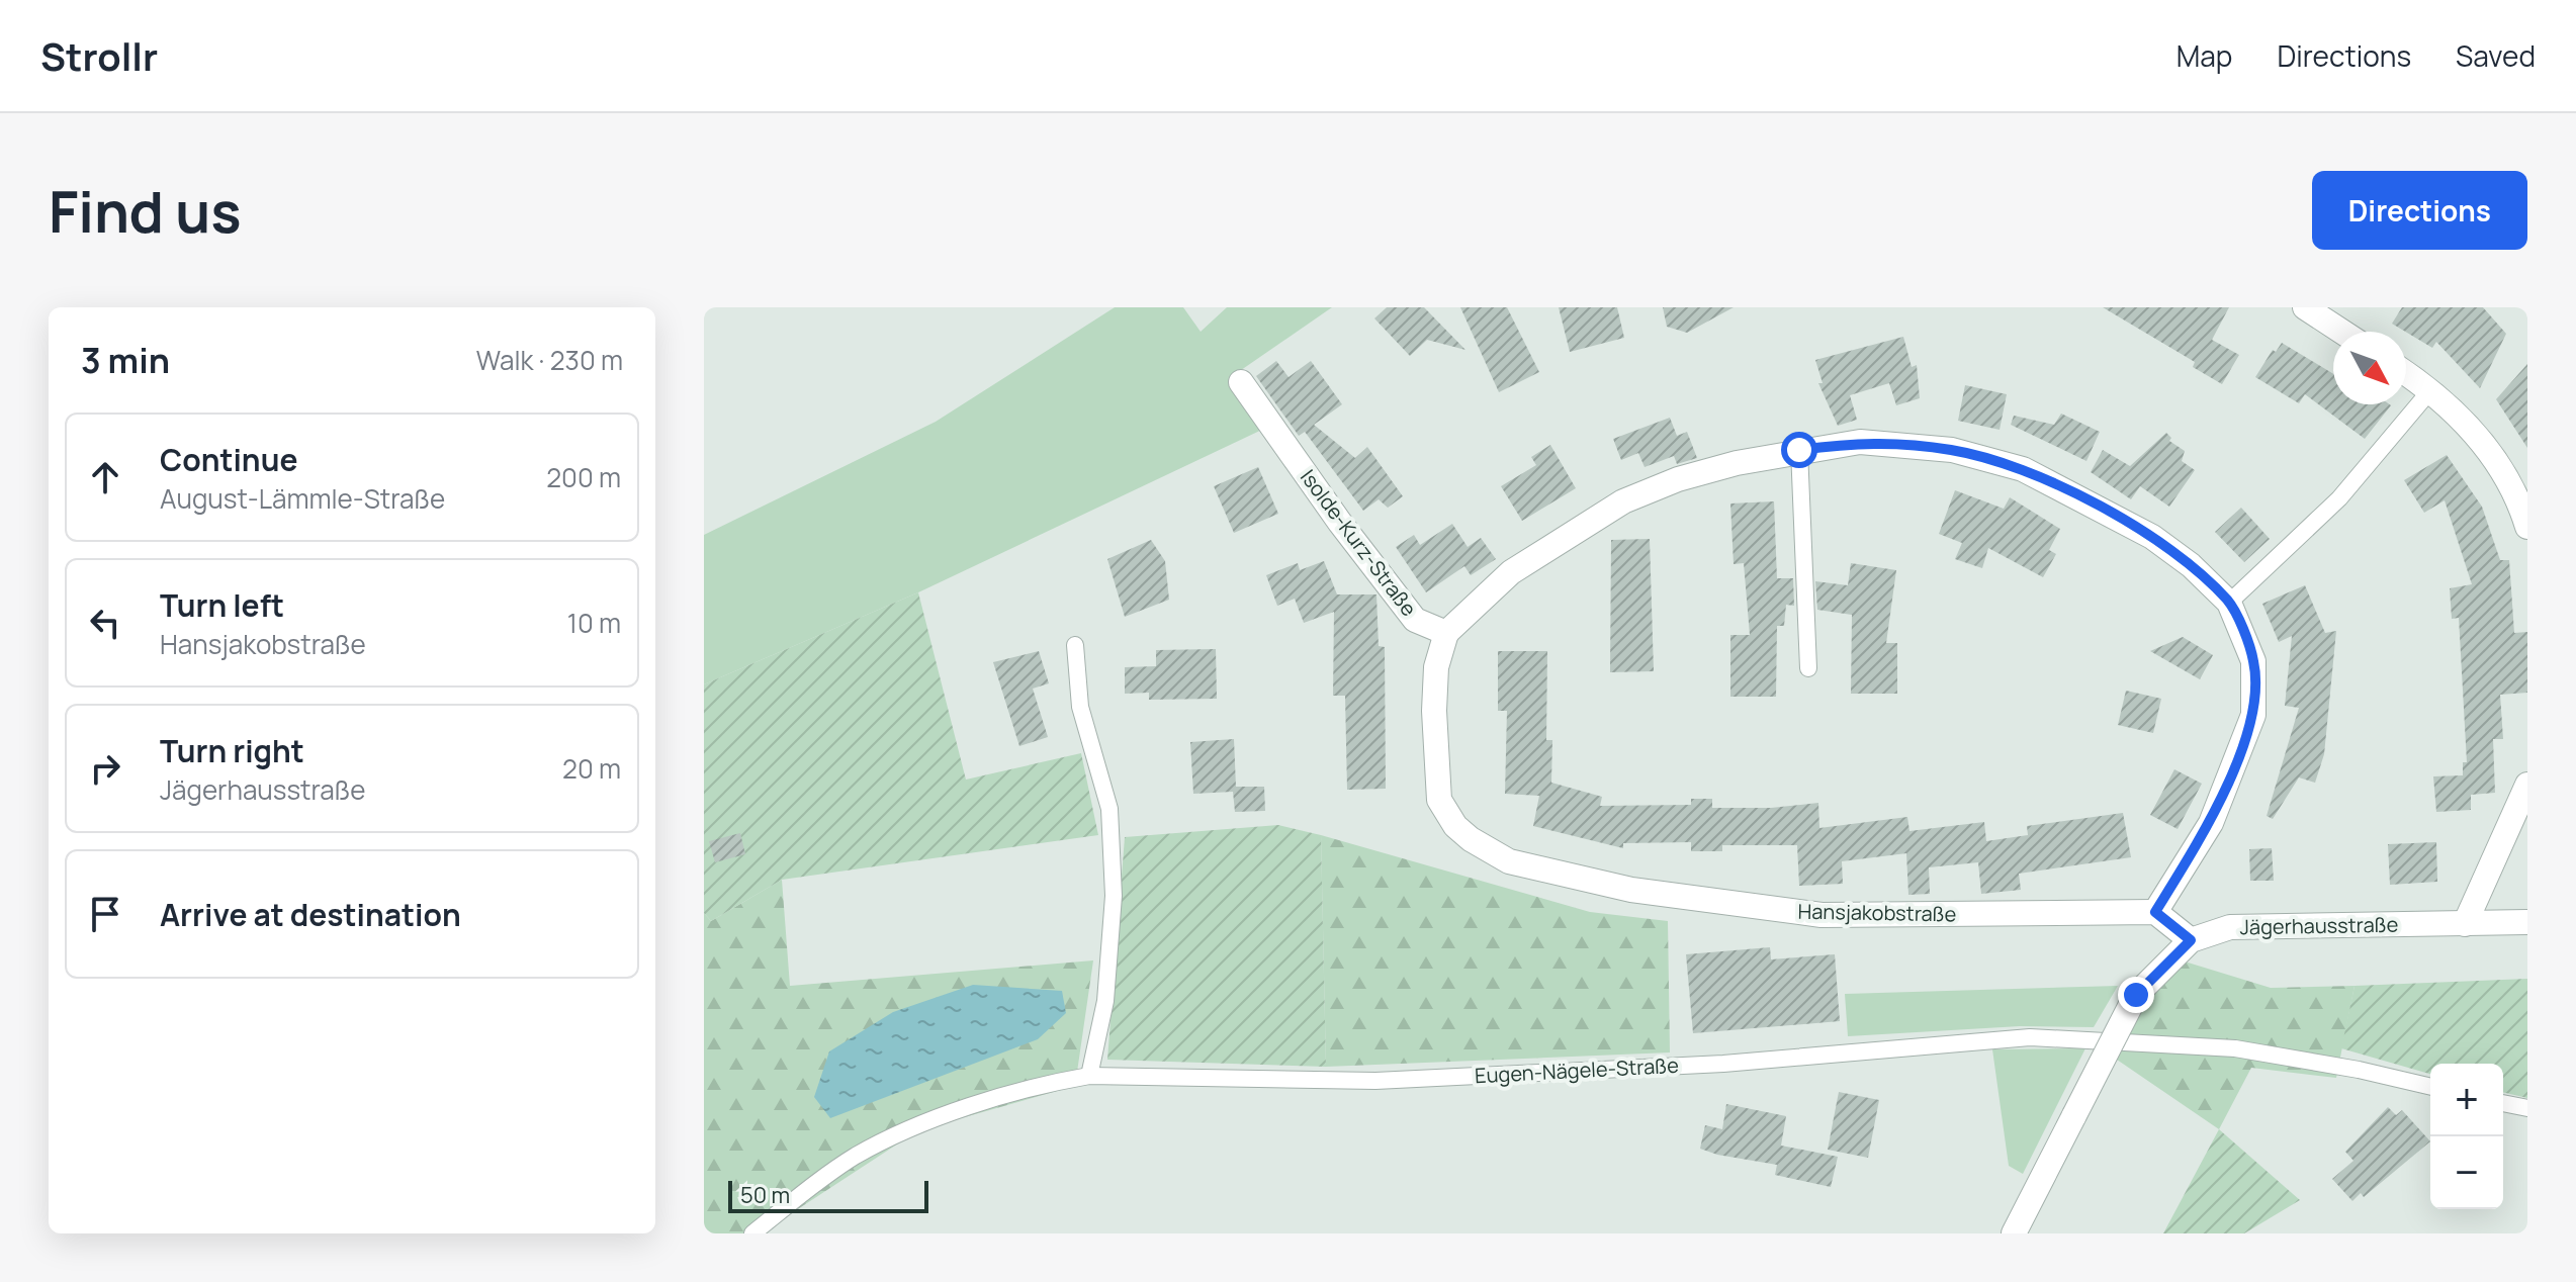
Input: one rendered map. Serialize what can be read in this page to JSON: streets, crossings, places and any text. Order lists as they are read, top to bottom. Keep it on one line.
{"streets":{"street":["Isolde-Kurz-Straße","Hansjakobstraße","Jägerhausstraße"],"lane":["Eugen-Nägele-Straße"]},"crossings":[["Isolde-Kurz-Straße","Hansjakobstraße"]],"scale_bar":"50 m","north":"bottom right","page":{"header":"Strollr","nav":["Map","Directions","Saved"],"buttons":"Directions","title":"Find us","heading":["3 min","Walk · 230 m"],"list":[["Continue","August-Lämmle-Straße","200 m"],["Turn left","Hansjakobstraße","10 m"],["Turn right","Jägerhausstraße","20 m"],"Arrive at destination"],"map_buttons":["+","−"],"scale":"50 m"}}
